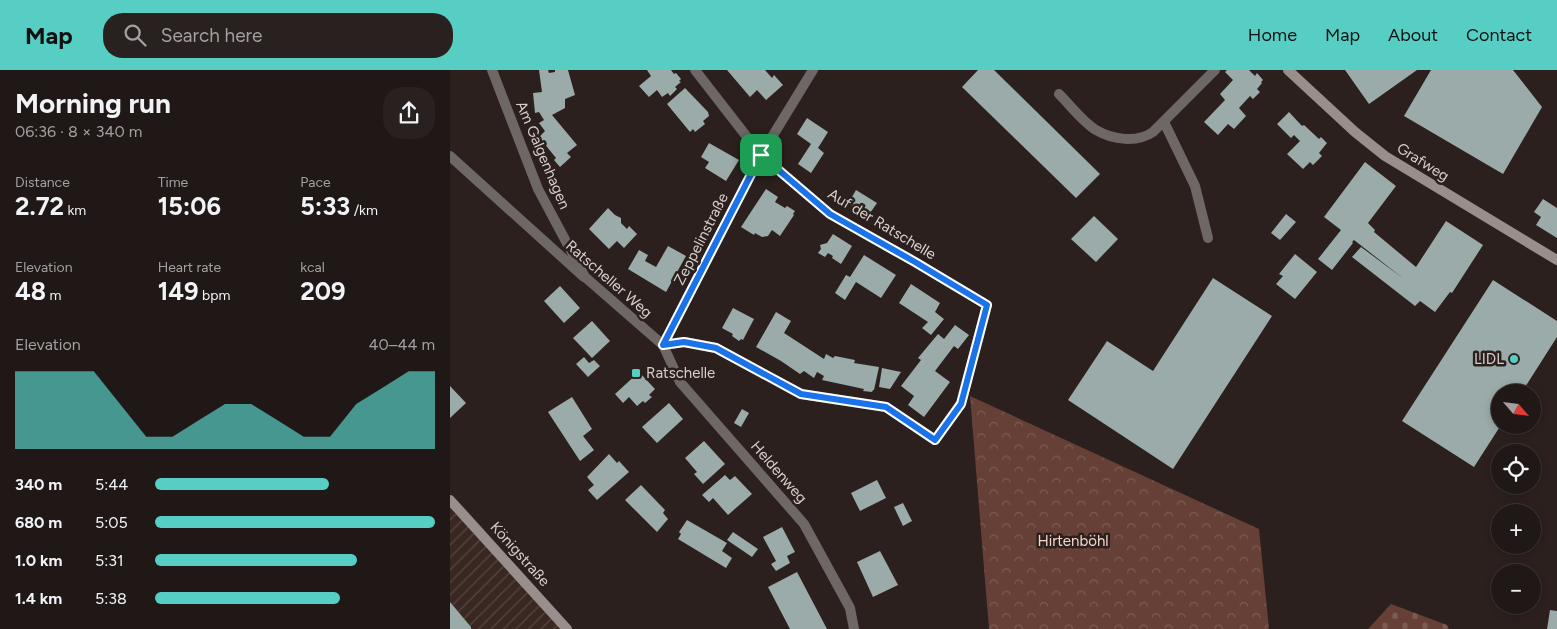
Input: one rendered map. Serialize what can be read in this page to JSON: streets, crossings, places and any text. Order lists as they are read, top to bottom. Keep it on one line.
{"streets":{"main road":["Grafweg","Königstraße"],"street":["Am Galgenhagen","Auf der Ratschelle","Zeppelinstraße","Ratscheller Weg","Heldenweg"]},"crossings":[["Am Galgenhagen","Ratscheller Weg"],["Auf der Ratschelle","Zeppelinstraße"],["Auf der Ratschelle","Ratscheller Weg"],["Auf der Ratschelle","Heldenweg"],["Zeppelinstraße","Ratscheller Weg"],["Zeppelinstraße","Heldenweg"],["Ratscheller Weg","Heldenweg"]],"parks":["Hirtenböhl"],"places":{"other":["LIDL"],"transit":["Ratschelle"]},"north":"bottom right","page":{"header":"Map","search":"Search here","nav":["Home","Map","About","Contact"],"heading":["Morning run","06:36 · 8 × 340 m"],"stats":[["Distance","2.72 km"],["Time","15:06"],["Pace","5:33 /km"],["Elevation","48 m"],["Heart rate","149 bpm"],["kcal","209"]],"chart":["Elevation","40–44 m"],"map_buttons":["+","−"],"list":[{"name":"340 m","note":"5:44"},{"name":"680 m","note":"5:05"},{"name":"1.0 km","note":"5:31"},{"name":"1.4 km","note":"5:38"}]}}
